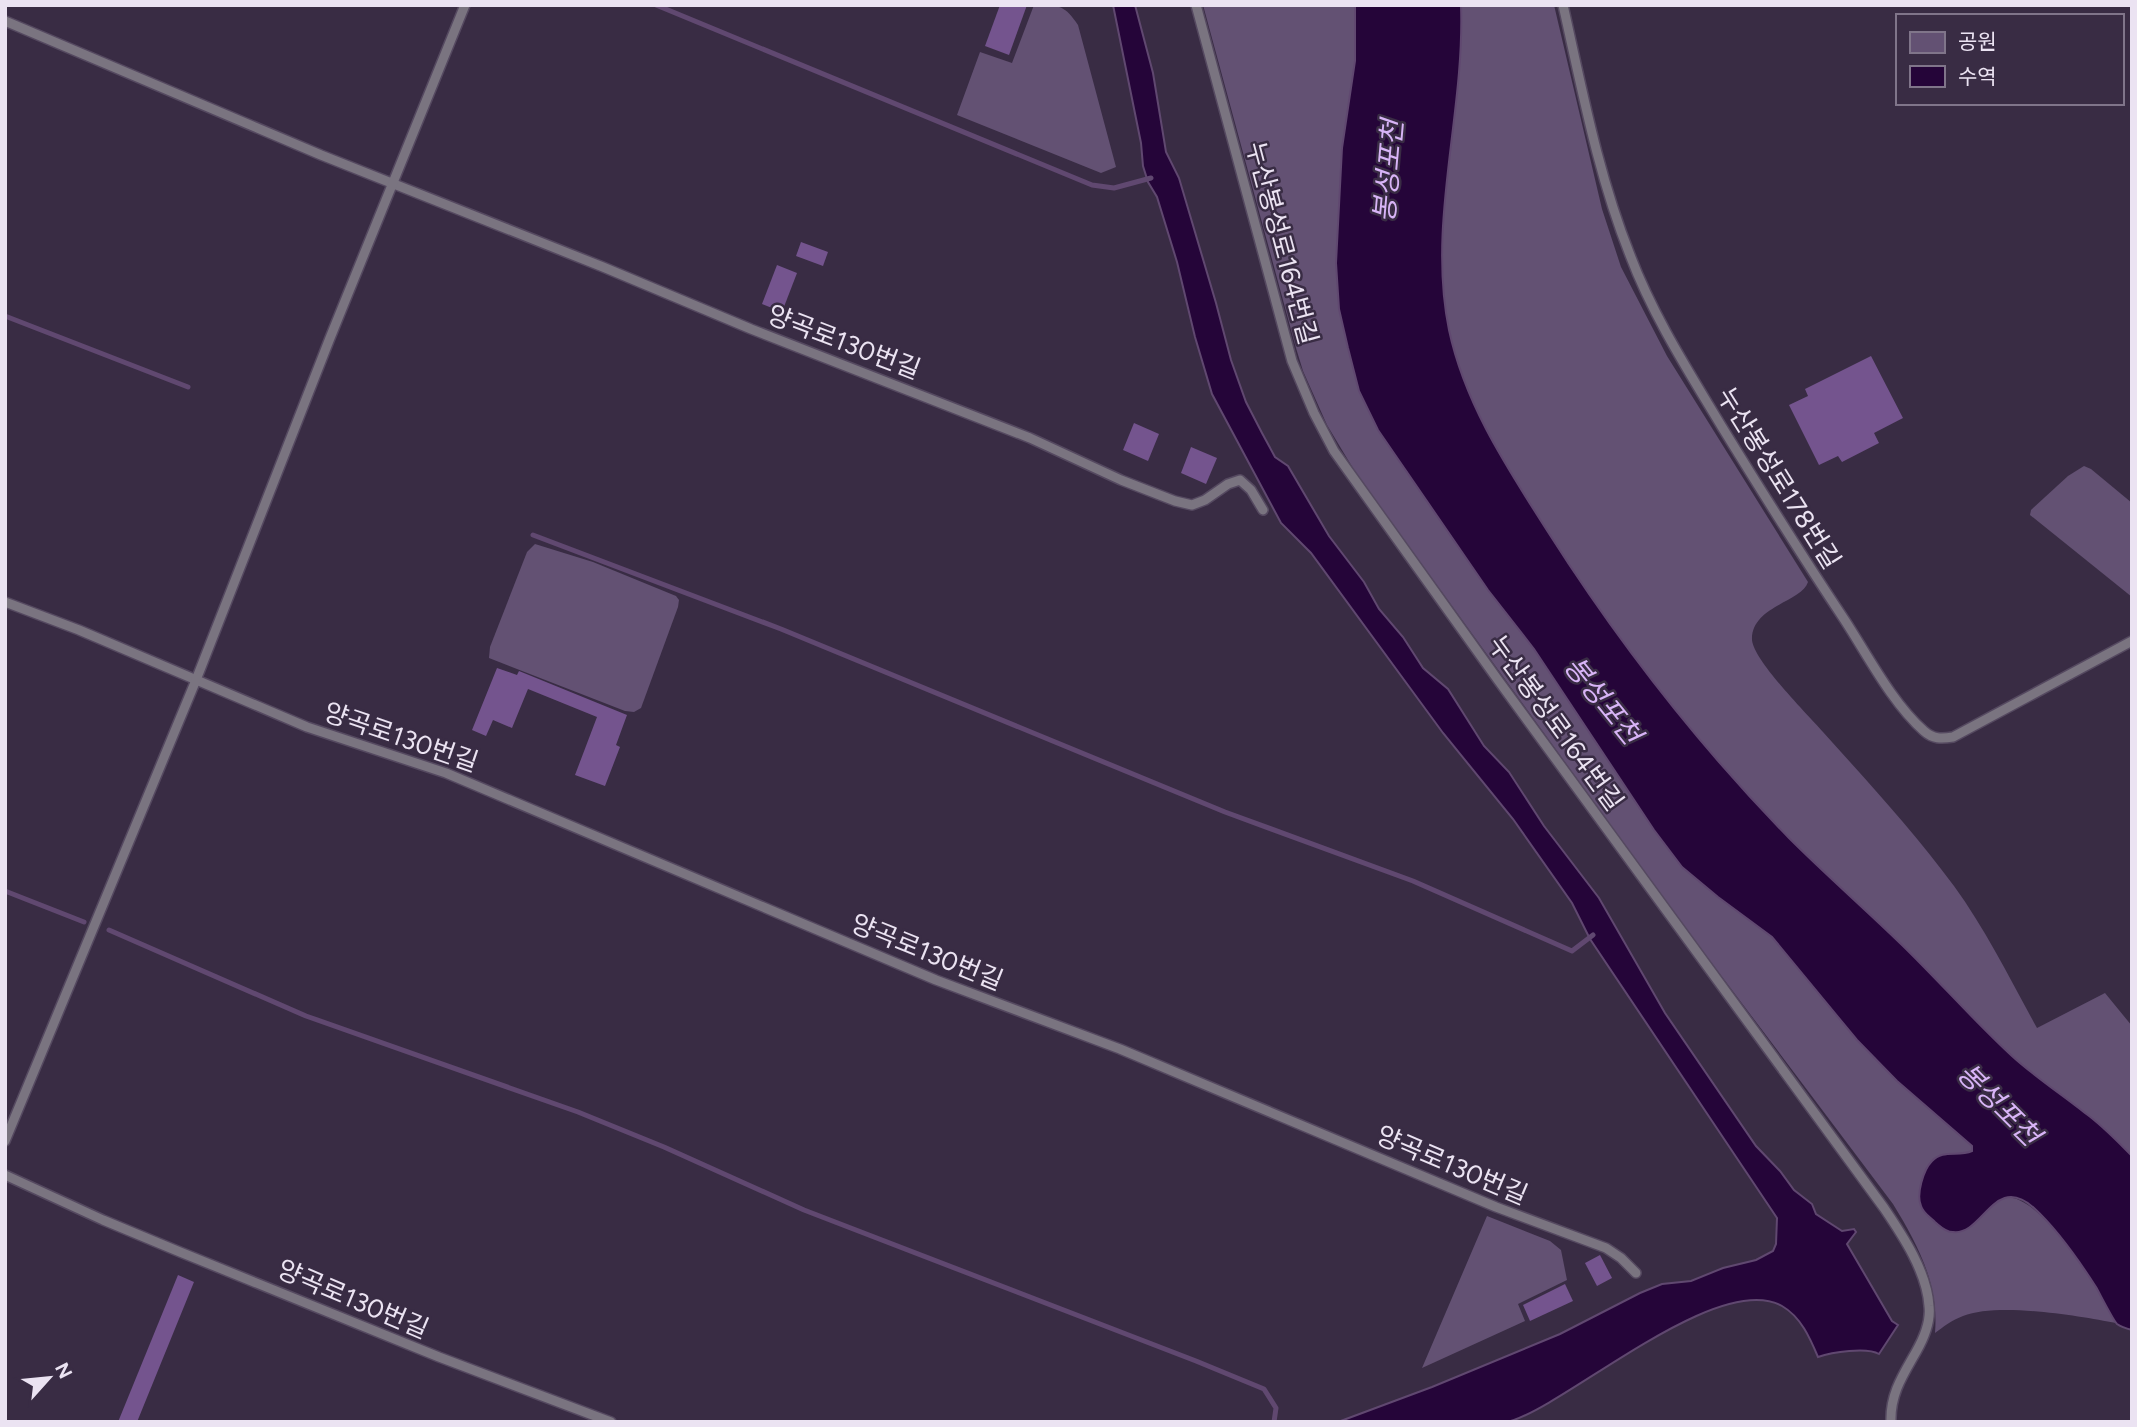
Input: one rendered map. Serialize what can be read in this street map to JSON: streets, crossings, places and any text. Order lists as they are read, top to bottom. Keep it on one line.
{"streets":{"lane":["누산봉성로164번길","양곡로130번길","누산봉성로178번길"]},"water":["봉성포천"],"legend":["공원","수역"],"north":"top right"}
